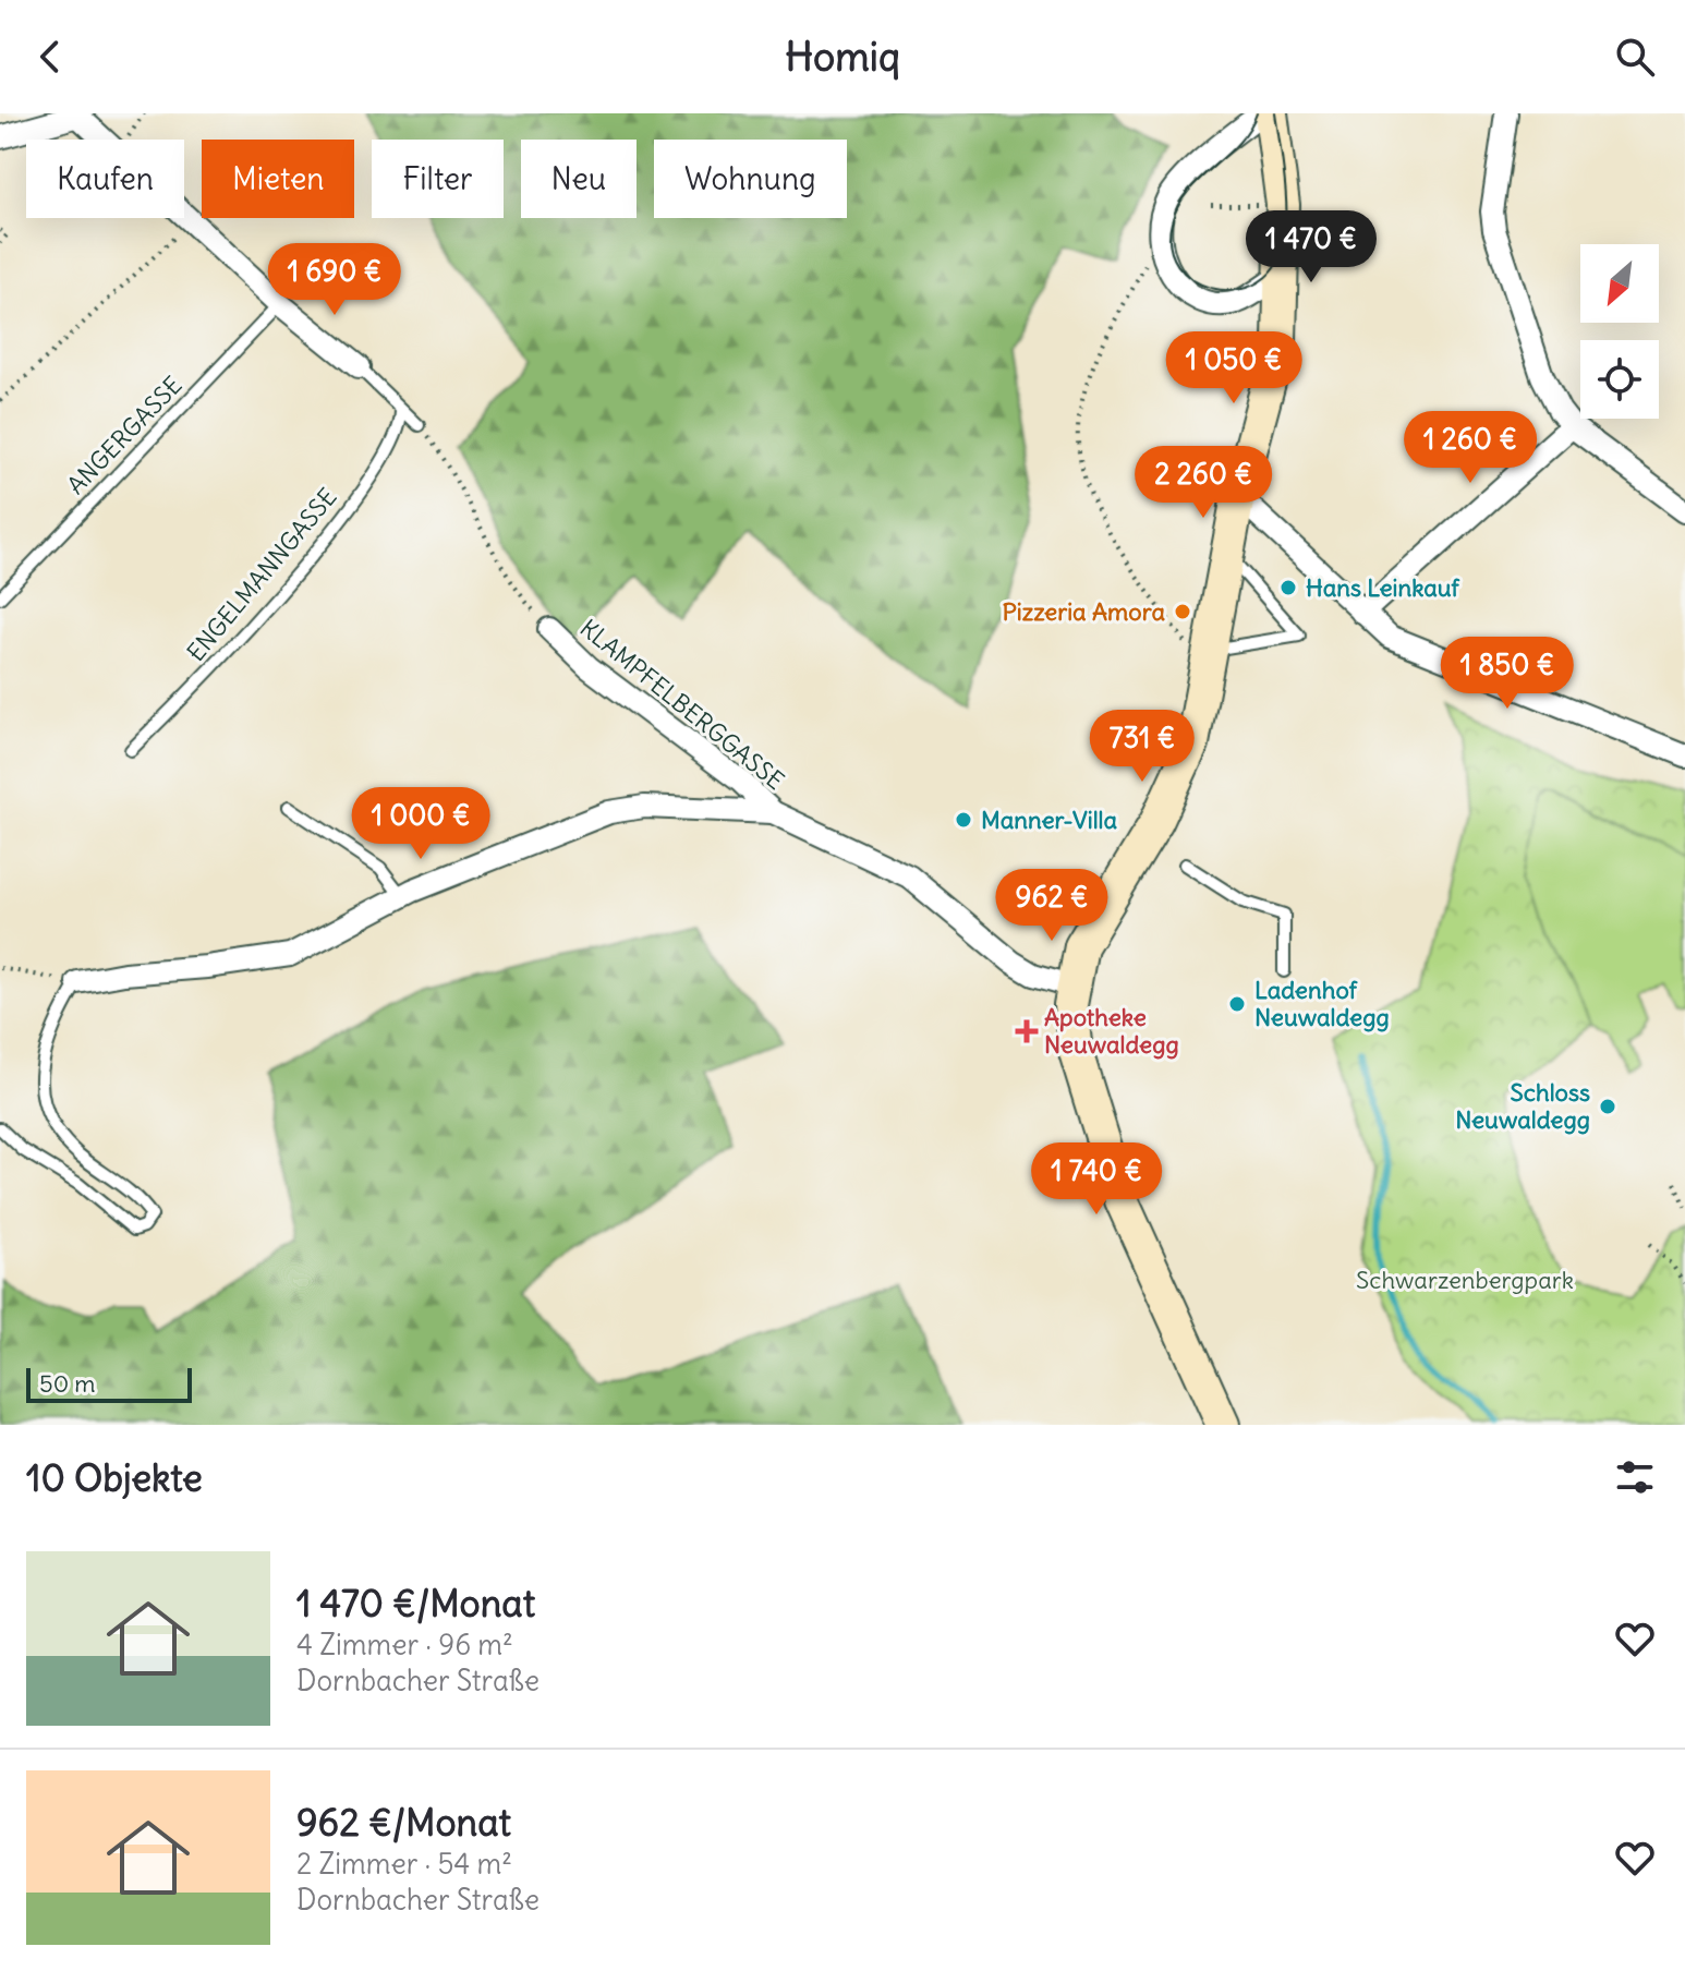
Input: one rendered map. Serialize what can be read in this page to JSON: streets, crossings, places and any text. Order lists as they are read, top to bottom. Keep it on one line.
{"streets":{"street":["KLAMPFELBERGGASSE"],"lane":["ANGERGASSE","ENGELMANNGASSE"]},"parks":["Schwarzenbergpark"],"places":{"other":["Hans Leinkauf","Pizzeria Amora","Manner-Villa","Ladenhof Neuwaldegg","Schloss Neuwaldegg"],"health":["Apotheke Neuwaldegg"]},"scale_bar":"50 m","north":"bottom left","page":{"header":"Homiq","chip":["Kaufen","Mieten","Filter","Neu","Wohnung"],"price":["1 470 €","1 690 €","1 050 €","1 260 €","2 260 €","1 850 €","731 €","1 000 €","962 €","1 740 €"],"scale":"50 m","heading":"10 Objekte","list":[{"name":"1 470 €/Monat","note":"4 Zimmer · 96 m² · Dornbacher Straße"},{"name":"962 €/Monat","note":"2 Zimmer · 54 m² · Dornbacher Straße"}]}}
